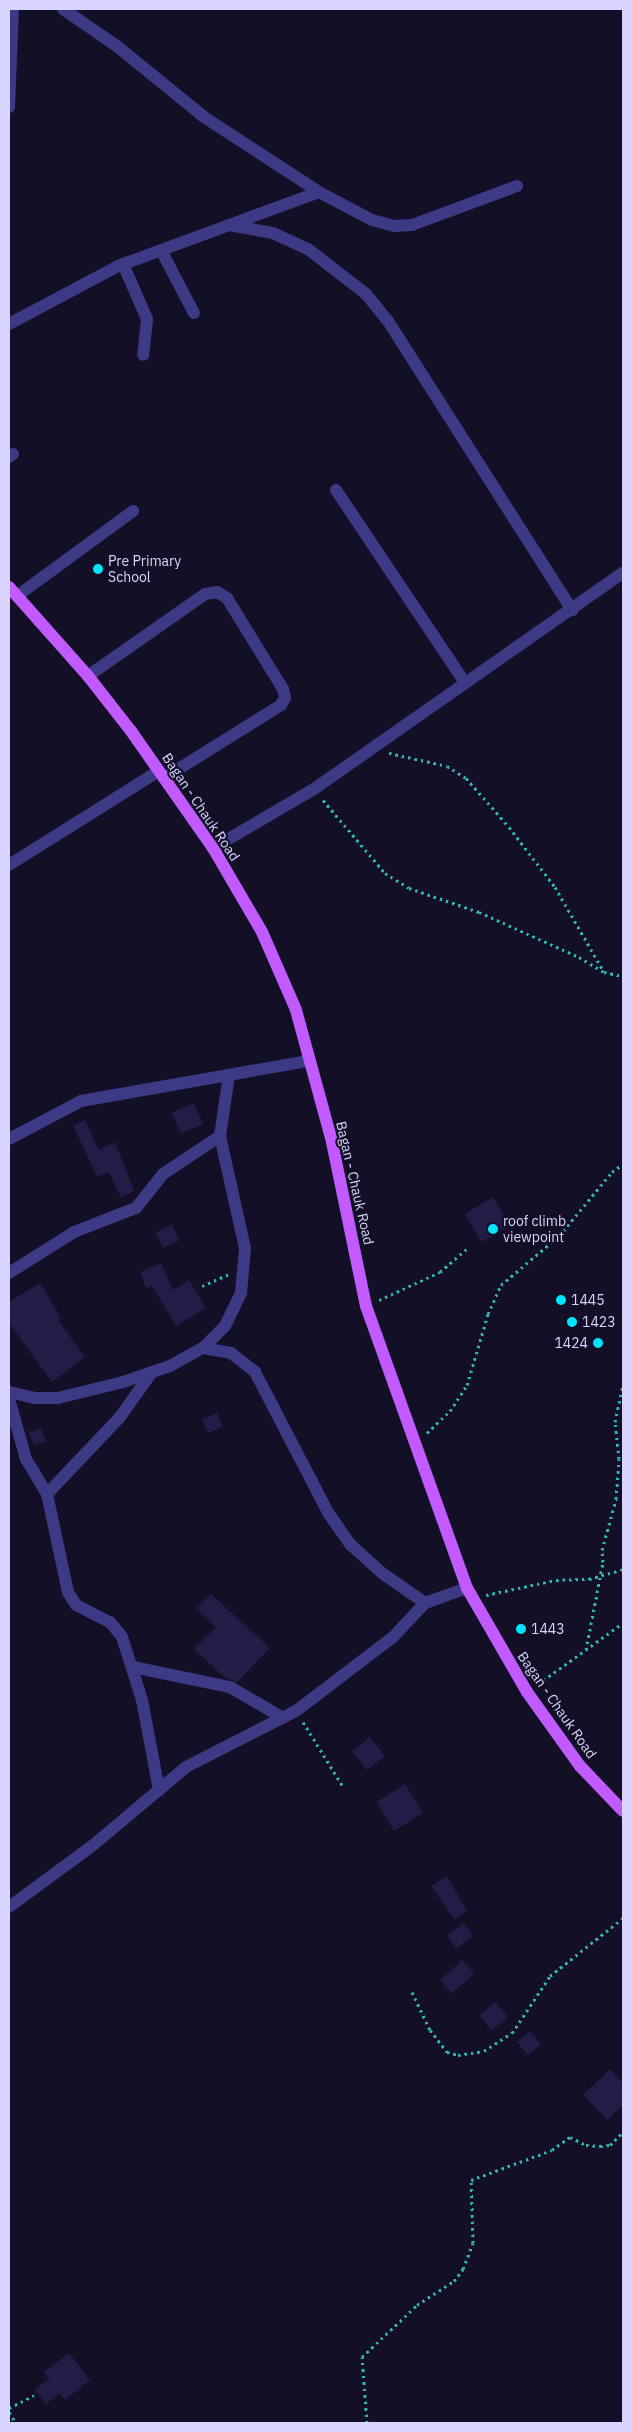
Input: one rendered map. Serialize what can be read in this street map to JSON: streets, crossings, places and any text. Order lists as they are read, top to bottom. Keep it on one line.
{"streets":{"main road":["Bagan - Chauk Road"]},"places":["Pre Primary School","roof climb viewpoint","1445","1423","1424","1443"]}
